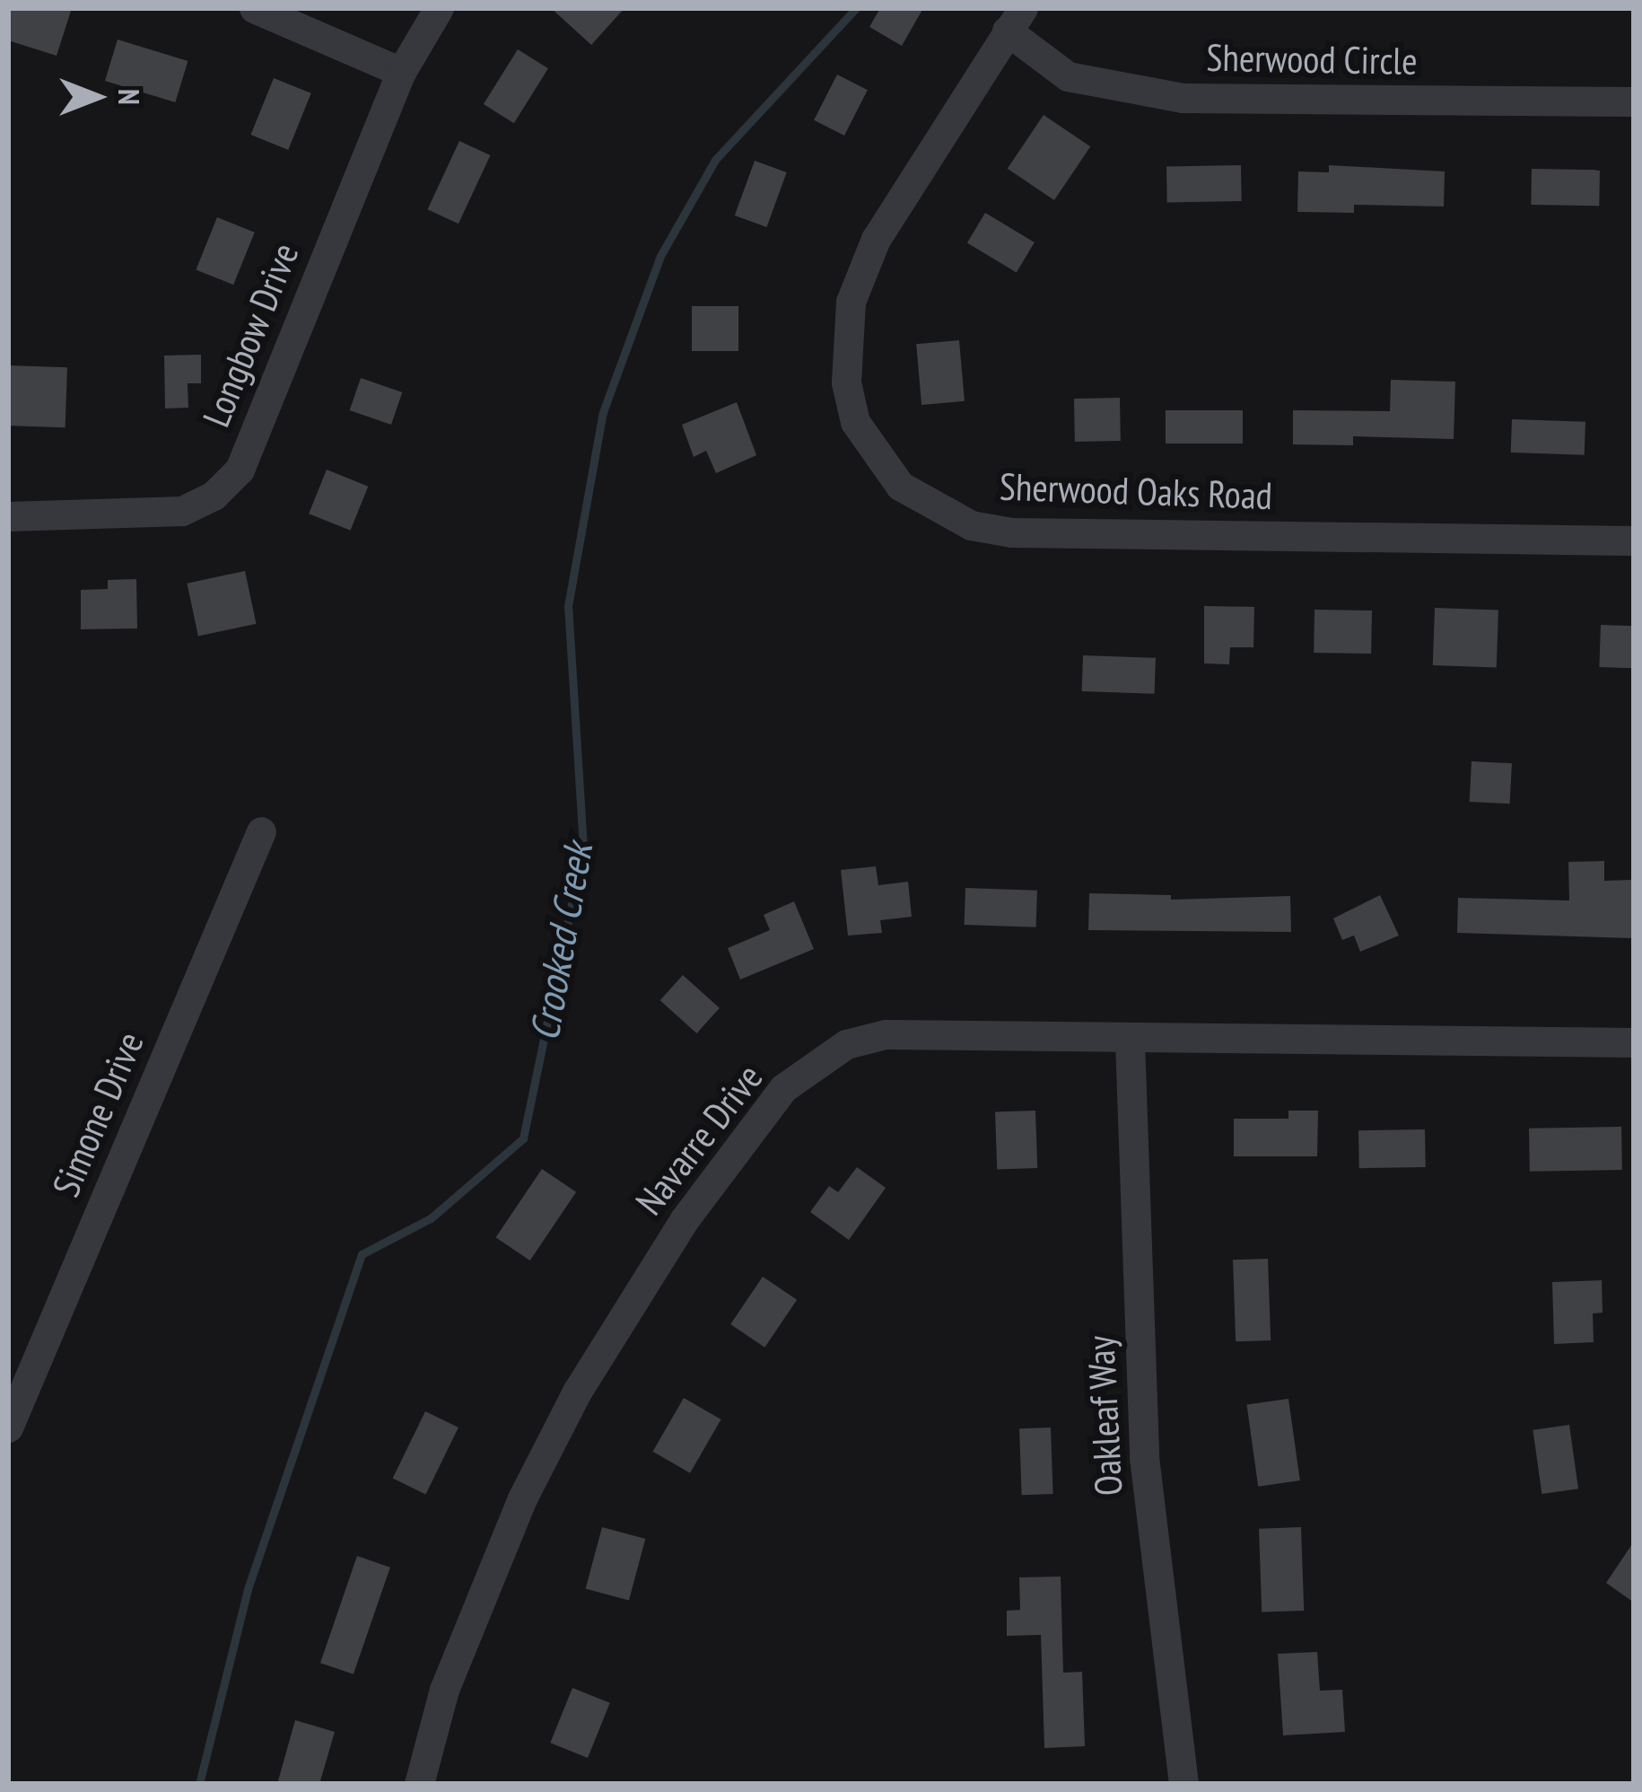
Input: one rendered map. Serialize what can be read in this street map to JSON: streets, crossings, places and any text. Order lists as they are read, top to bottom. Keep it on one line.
{"streets":{"street":["Sherwood Circle","Longbow Drive","Sherwood Oaks Road","Simone Drive","Navarre Drive","Oakleaf Way"]},"crossings":[["Sherwood Circle","Sherwood Oaks Road"],["Navarre Drive","Oakleaf Way"]],"water":["Crooked Creek"],"north":"right"}
